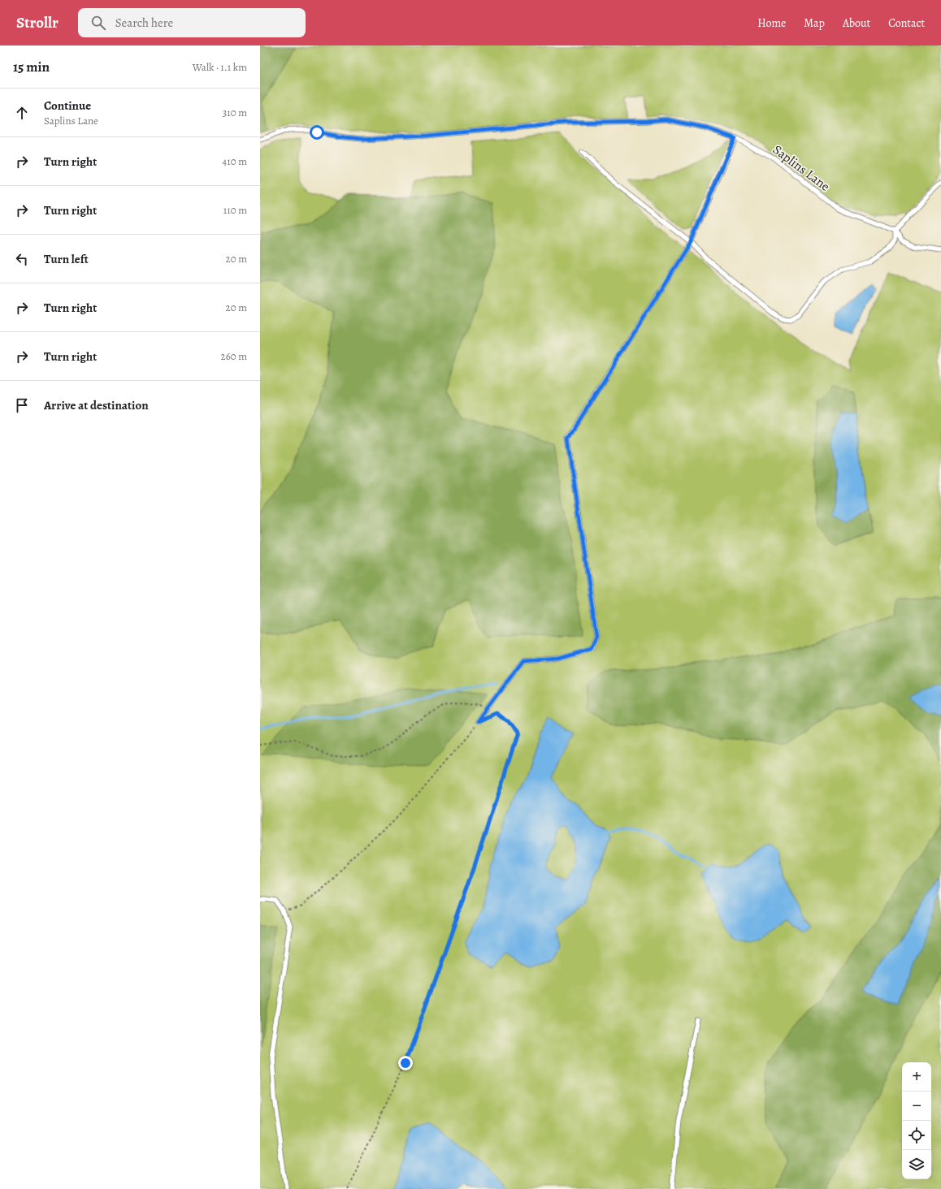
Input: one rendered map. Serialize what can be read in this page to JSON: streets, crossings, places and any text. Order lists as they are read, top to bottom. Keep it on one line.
{"streets":{"lane":["Saplins Lane"]},"page":{"header":"Strollr","search":"Search here","nav":["Home","Map","About","Contact"],"heading":["15 min","Walk · 1.1 km"],"list":[["Continue","Saplins Lane","310 m"],["Turn right","410 m"],["Turn right","110 m"],["Turn left","20 m"],["Turn right","20 m"],["Turn right","260 m"],"Arrive at destination"],"map_buttons":["+","−"]}}
